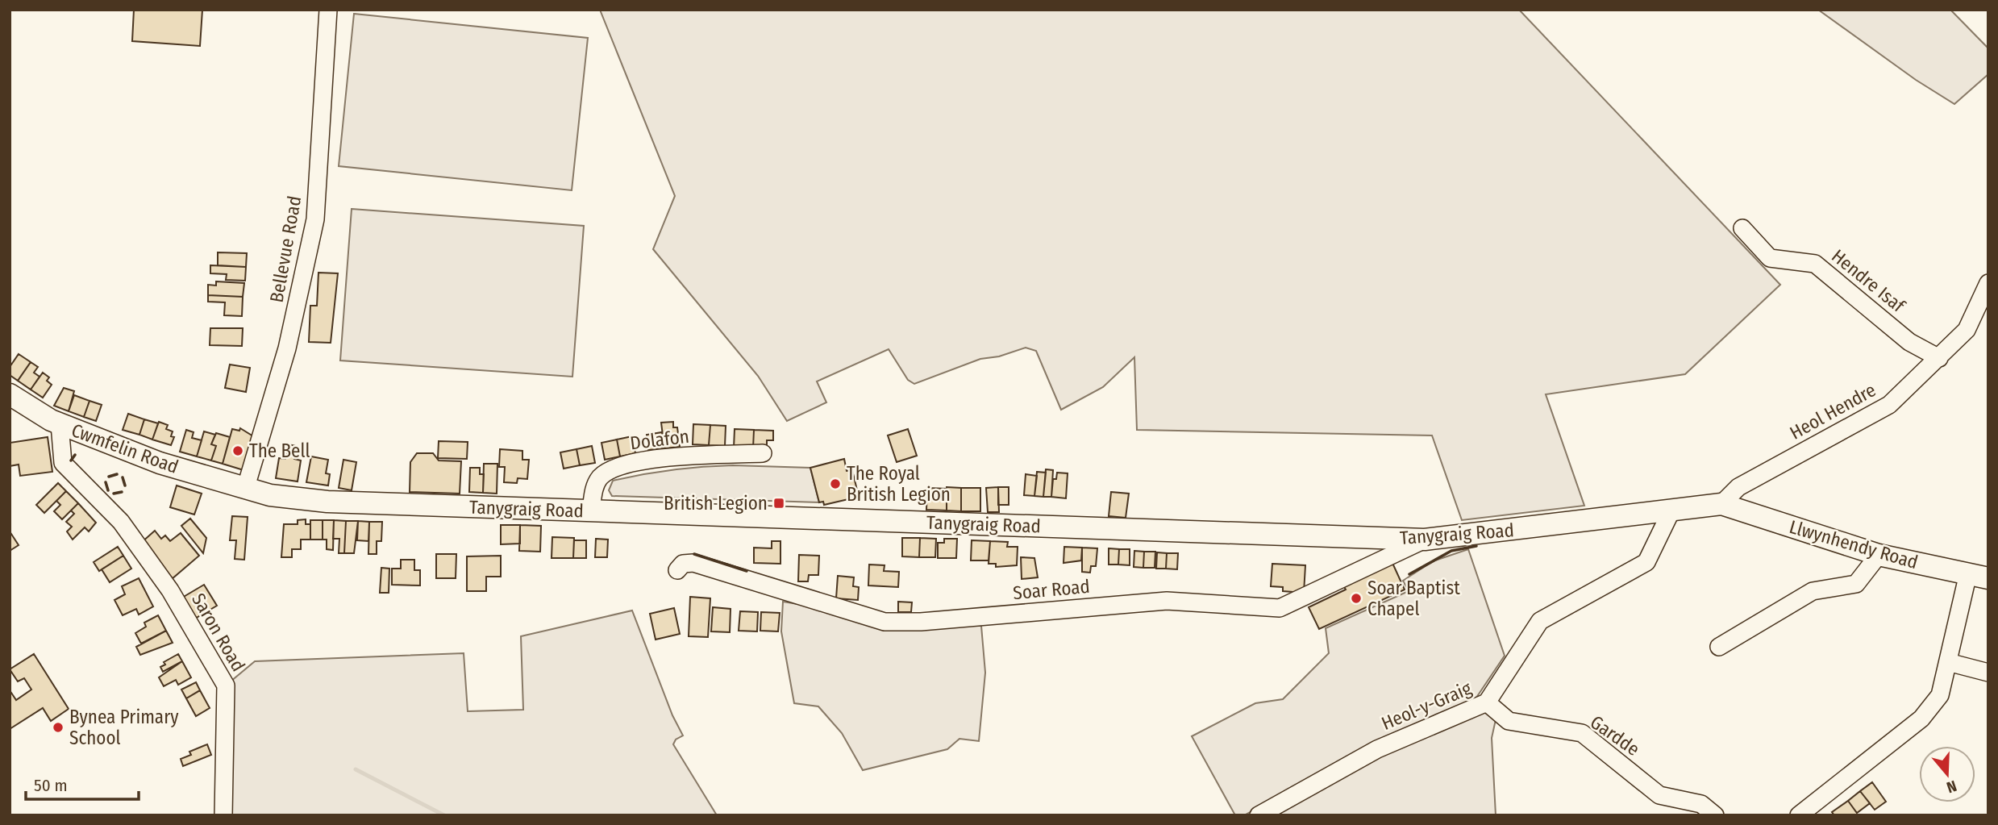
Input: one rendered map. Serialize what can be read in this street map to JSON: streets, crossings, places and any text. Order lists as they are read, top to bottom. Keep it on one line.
{"streets":{"main road":["Cwmfelin Road","Tanygraig Road","Llwynhendy Road"],"street":["Bellevue Road","Hendre Isaf","Heol Hendre","Dolafon","Soar Road","Saron Road","Heol-y-Graig","Gardde"]},"crossings":[["Bellevue Road","Cwmfelin Road"],["Bellevue Road","Tanygraig Road"],["Hendre Isaf","Heol Hendre"],["Heol Hendre","Tanygraig Road"],["Heol Hendre","Llwynhendy Road"],["Dolafon","Tanygraig Road"],["Cwmfelin Road","Tanygraig Road"],["Cwmfelin Road","Saron Road"],["Tanygraig Road","Llwynhendy Road"],["Tanygraig Road","Soar Road"],["Tanygraig Road","Heol-y-Graig"],["Heol-y-Graig","Gardde"]],"places":{"other":["The Bell","The Royal British Legion","Soar Baptist Chapel","Bynea Primary School"],"transit":["British Legion"]},"scale_bar":"50 m","north":"bottom"}
